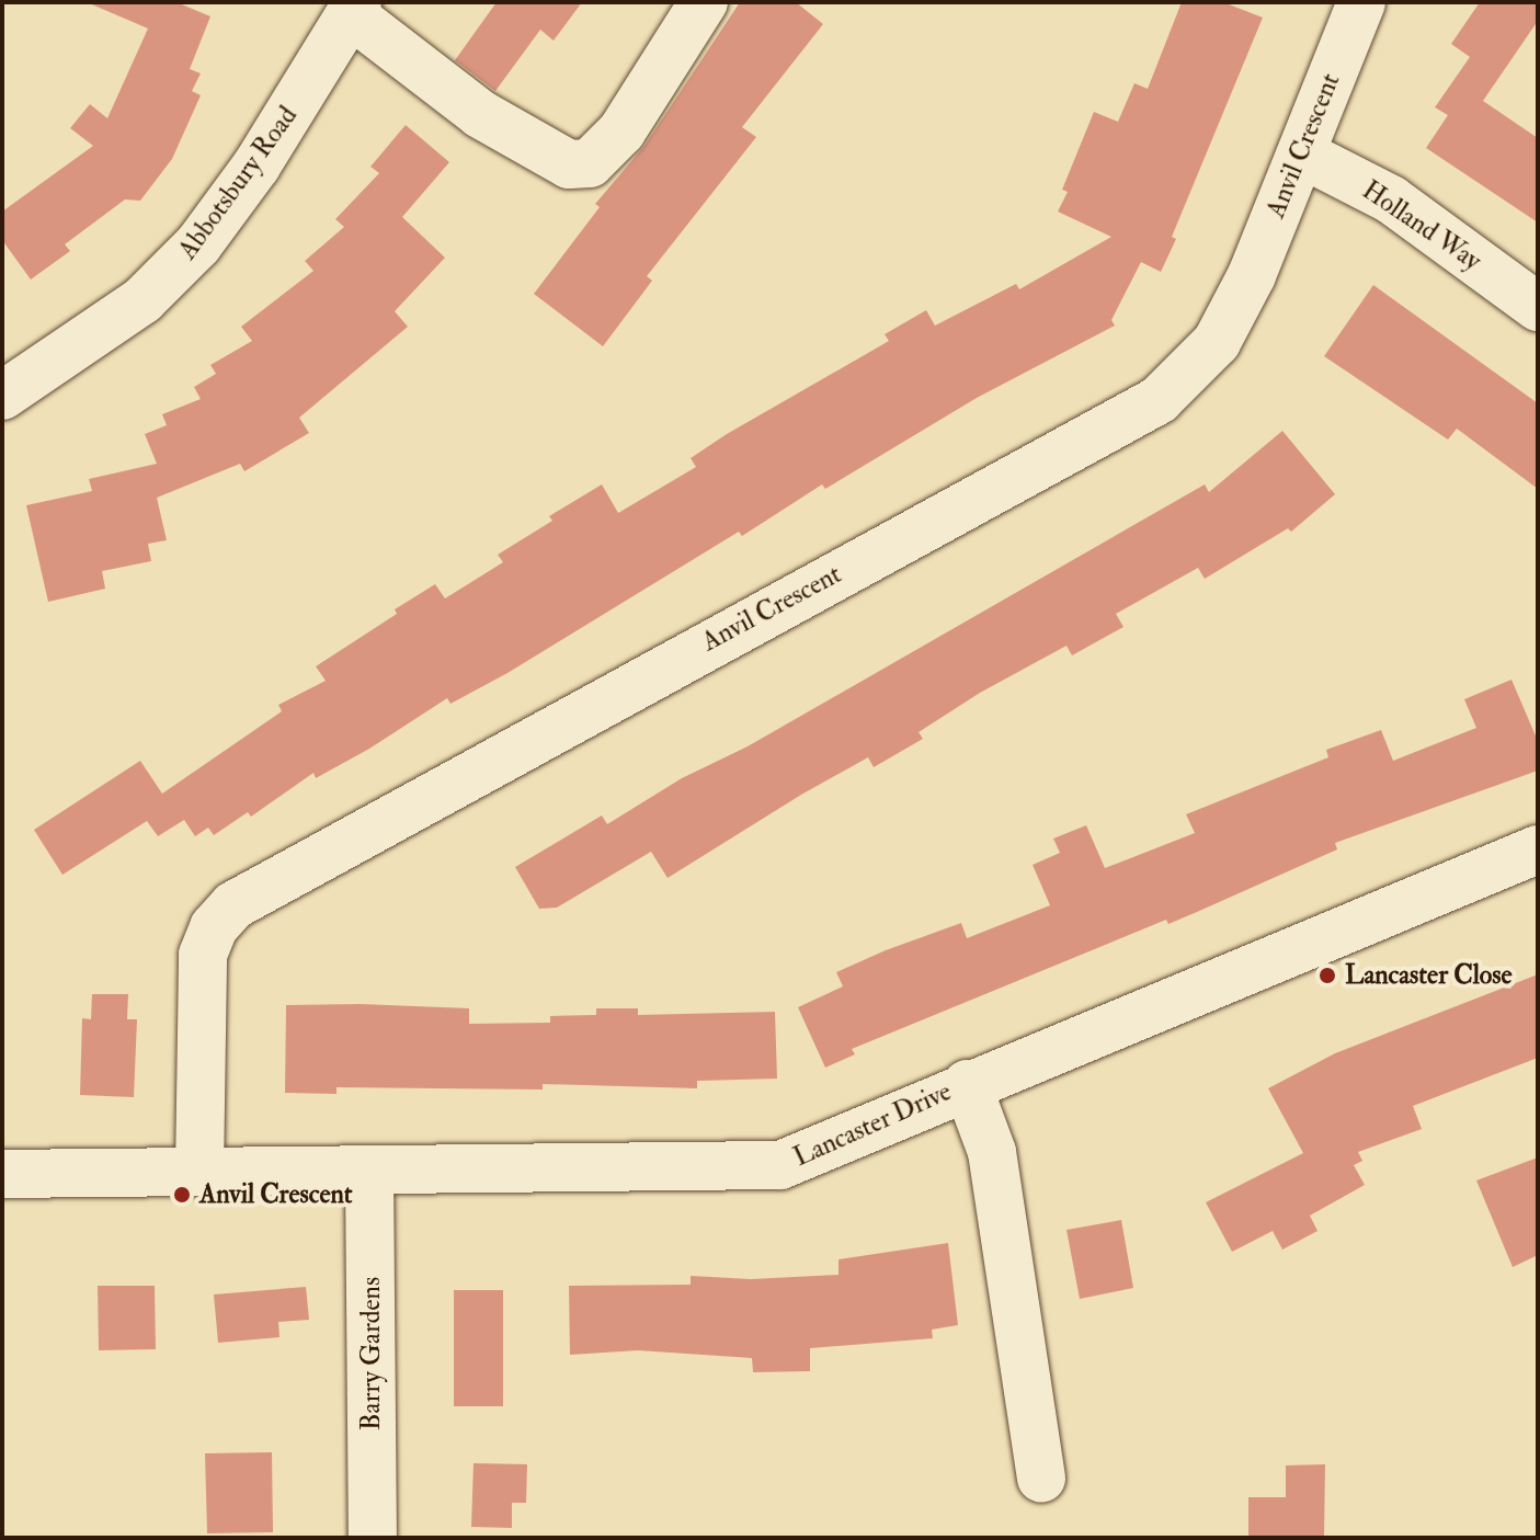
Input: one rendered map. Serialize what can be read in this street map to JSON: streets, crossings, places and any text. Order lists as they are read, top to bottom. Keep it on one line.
{"streets":{"street":["Anvil Crescent","Abbotsbury Road","Holland Way","Lancaster Drive","Barry Gardens"]},"crossings":[["Anvil Crescent","Holland Way"],["Anvil Crescent","Lancaster Drive"],["Lancaster Drive","Barry Gardens"]],"places":["Lancaster Close","Anvil Crescent"]}
